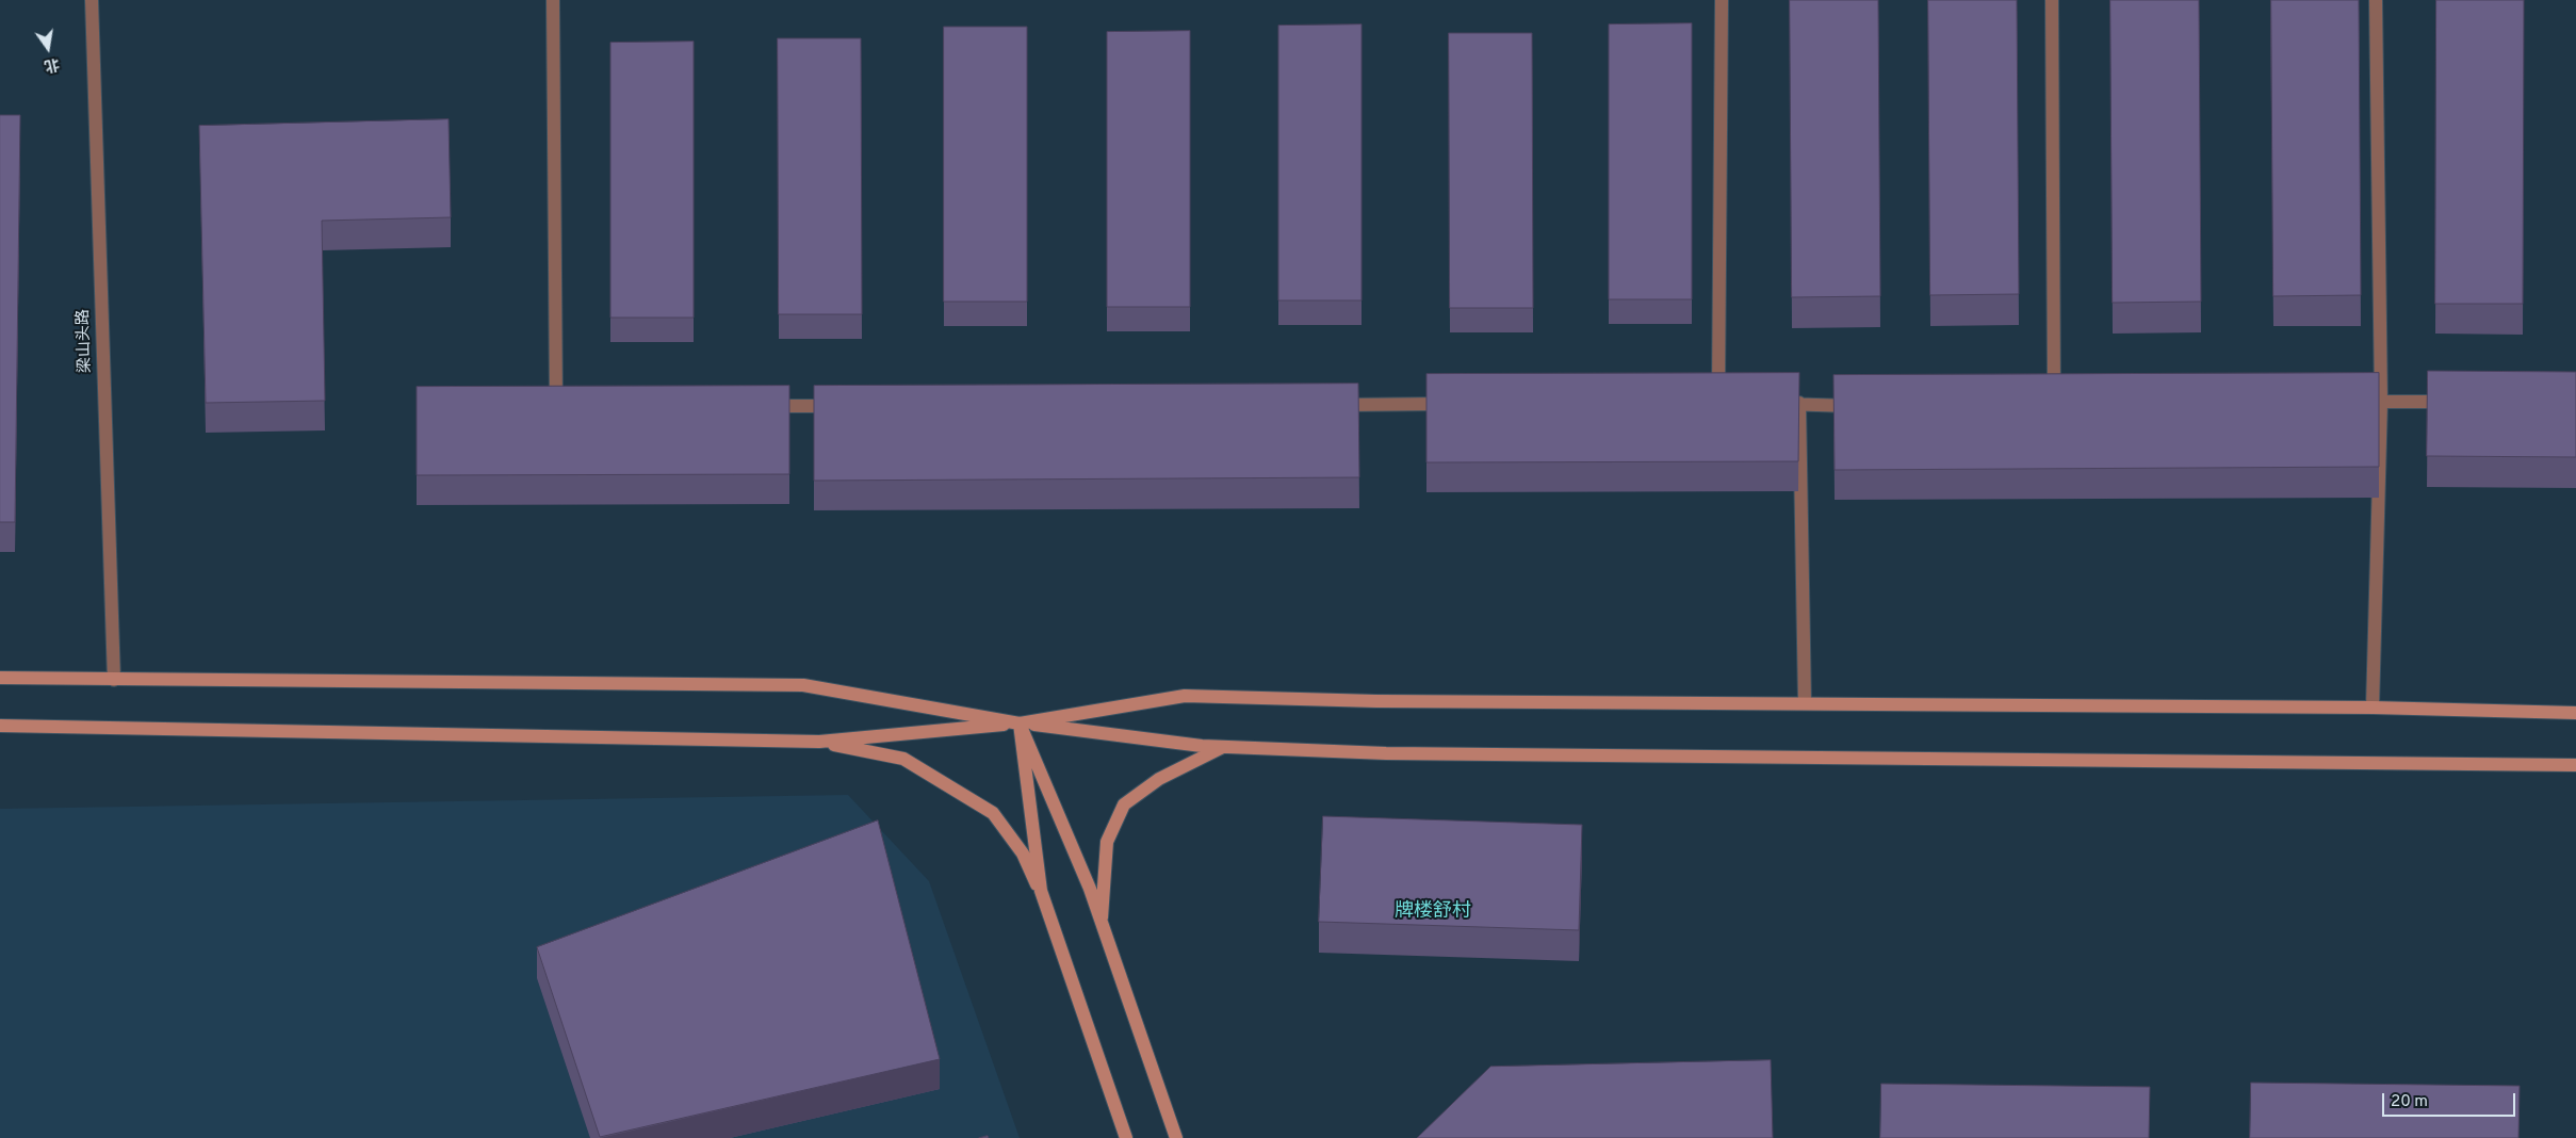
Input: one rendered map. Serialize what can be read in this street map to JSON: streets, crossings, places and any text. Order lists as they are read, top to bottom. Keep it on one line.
{"streets":{"street":["梁山头路"]},"districts":["牌楼舒村"],"scale_bar":"20 m","north":"bottom"}
